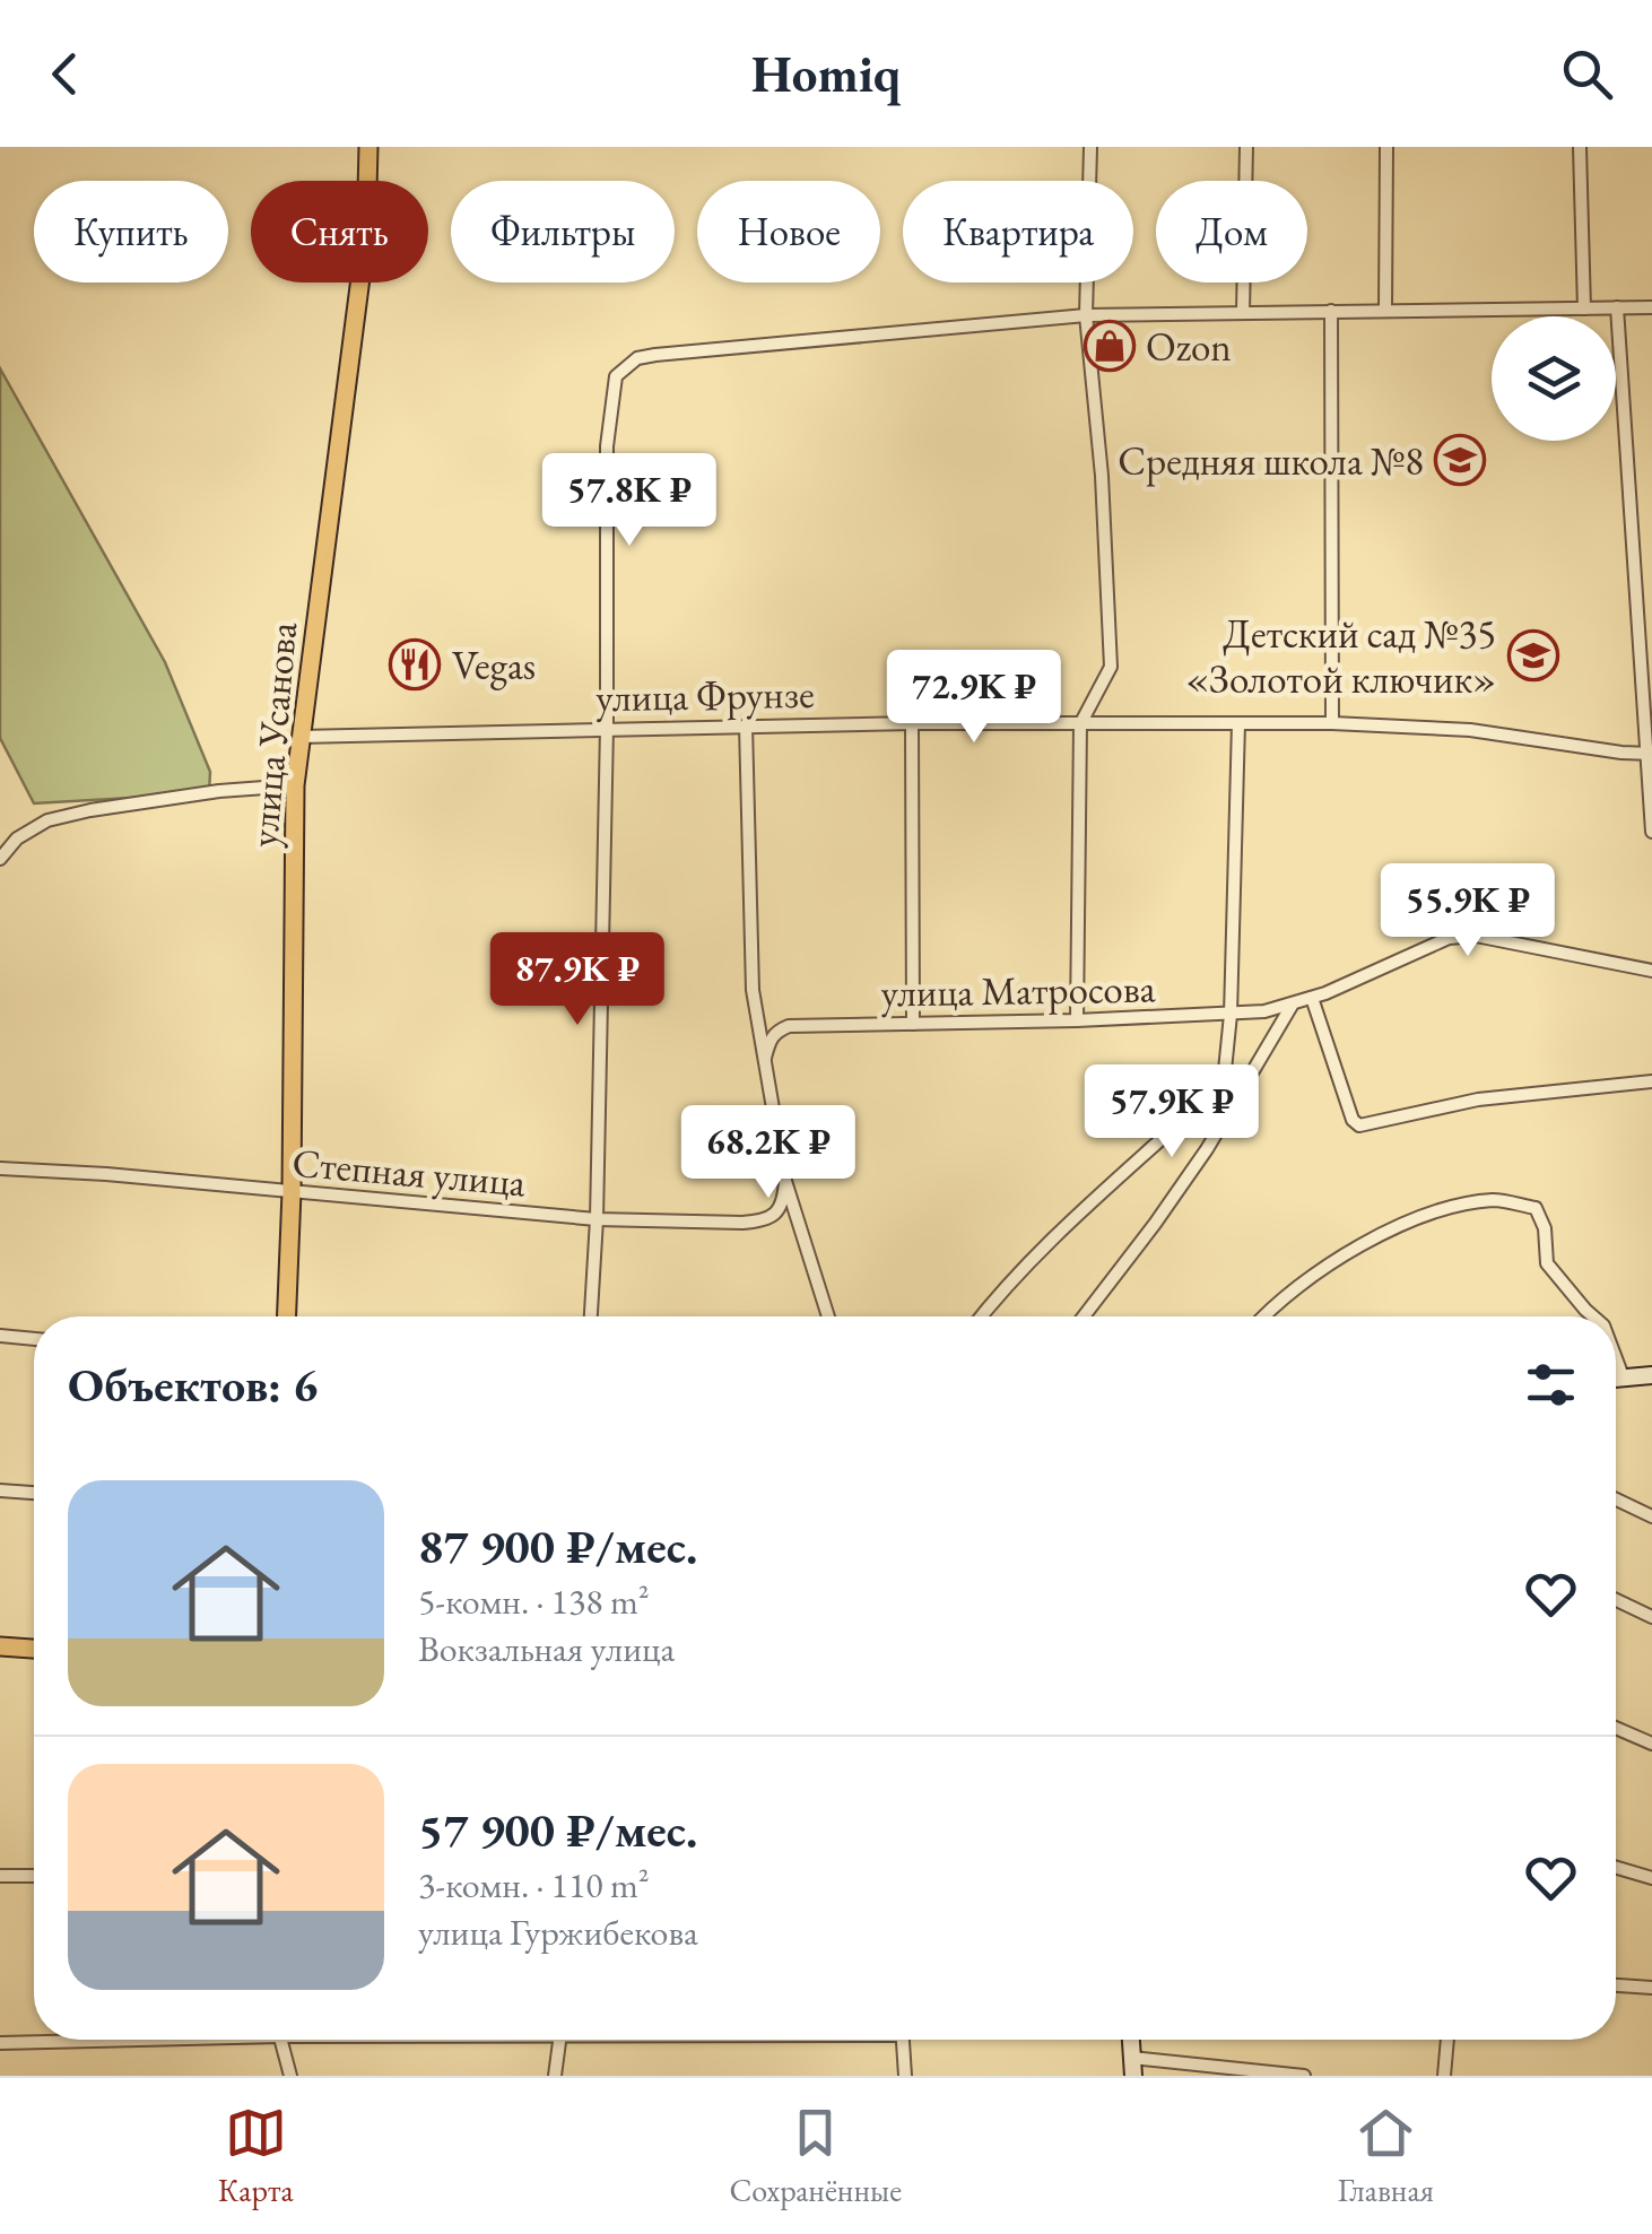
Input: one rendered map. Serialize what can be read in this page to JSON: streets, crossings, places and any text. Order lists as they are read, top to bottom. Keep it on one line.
{"streets":{"main road":["улица Усанова"],"street":["улица Фрунзе","улица Матросова","Степная улица"]},"crossings":[["улица Фрунзе","улица Усанова"],["улица Усанова","Степная улица"]],"places":{"shop":["Ozon"],"school or university":["Средняя школа №8","Детский сад №35 «Золотой ключик»"],"restaurant":["Vegas"]},"page":{"header":"Homiq","chip":["Купить","Снять","Фильтры","Новое","Квартира","Дом"],"price":["57.8K ₽","72.9K ₽","55.9K ₽","87.9K ₽","57.9K ₽","68.2K ₽"],"heading":"Объектов: 6","list":[{"name":"87 900 ₽/мес.","note":"5-комн. · 138 m² · Вокзальная улица"},{"name":"57 900 ₽/мес.","note":"3-комн. · 110 m² · улица Гуржибекова"}],"tabs":["Карта","Сохранённые","Главная"]}}
